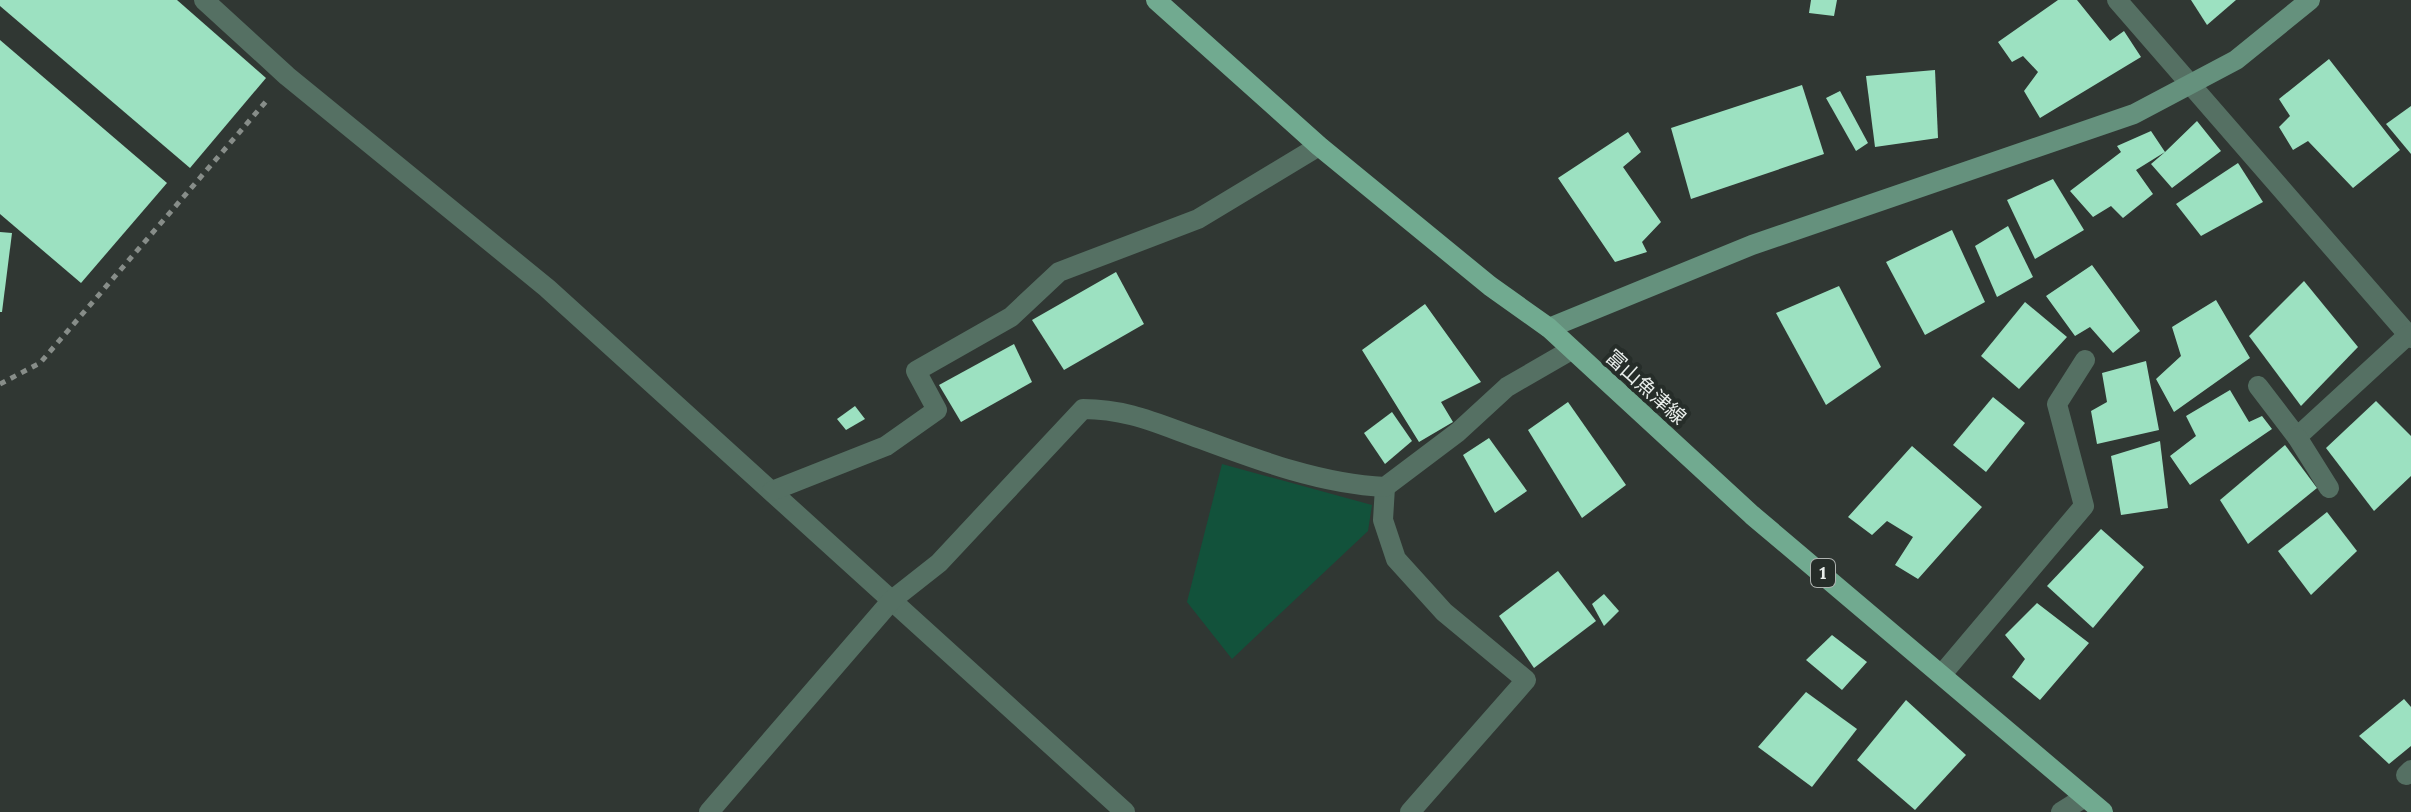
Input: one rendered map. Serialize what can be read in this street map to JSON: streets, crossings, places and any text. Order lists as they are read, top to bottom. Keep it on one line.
{"streets":{"main road":["富山魚津線","1"]}}
